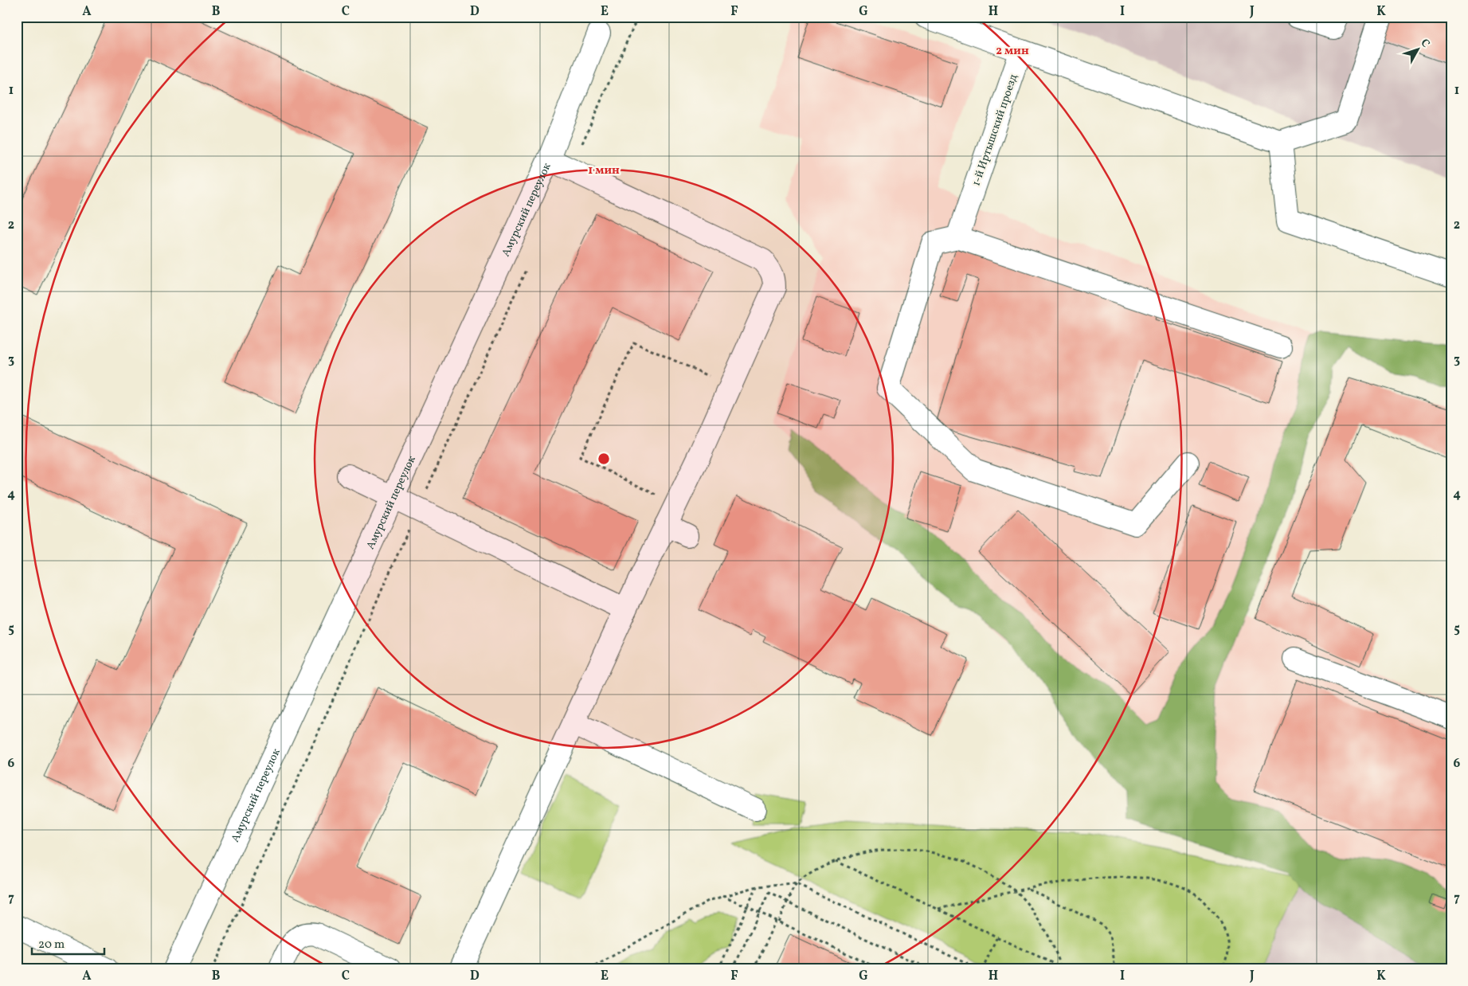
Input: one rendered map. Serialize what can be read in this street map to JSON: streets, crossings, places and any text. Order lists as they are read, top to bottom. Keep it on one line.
{"streets":{"street":["1-й Иртышский проезд","Амурский переулок"]},"scale_bar":"20 m","north":"top right","grid":{"columns":["A","B","C","D","E","F","G","H","I","J","K"],"rows":["1","2","3","4","5","6","7"]},"rings":["2 мин","1 мин"]}
